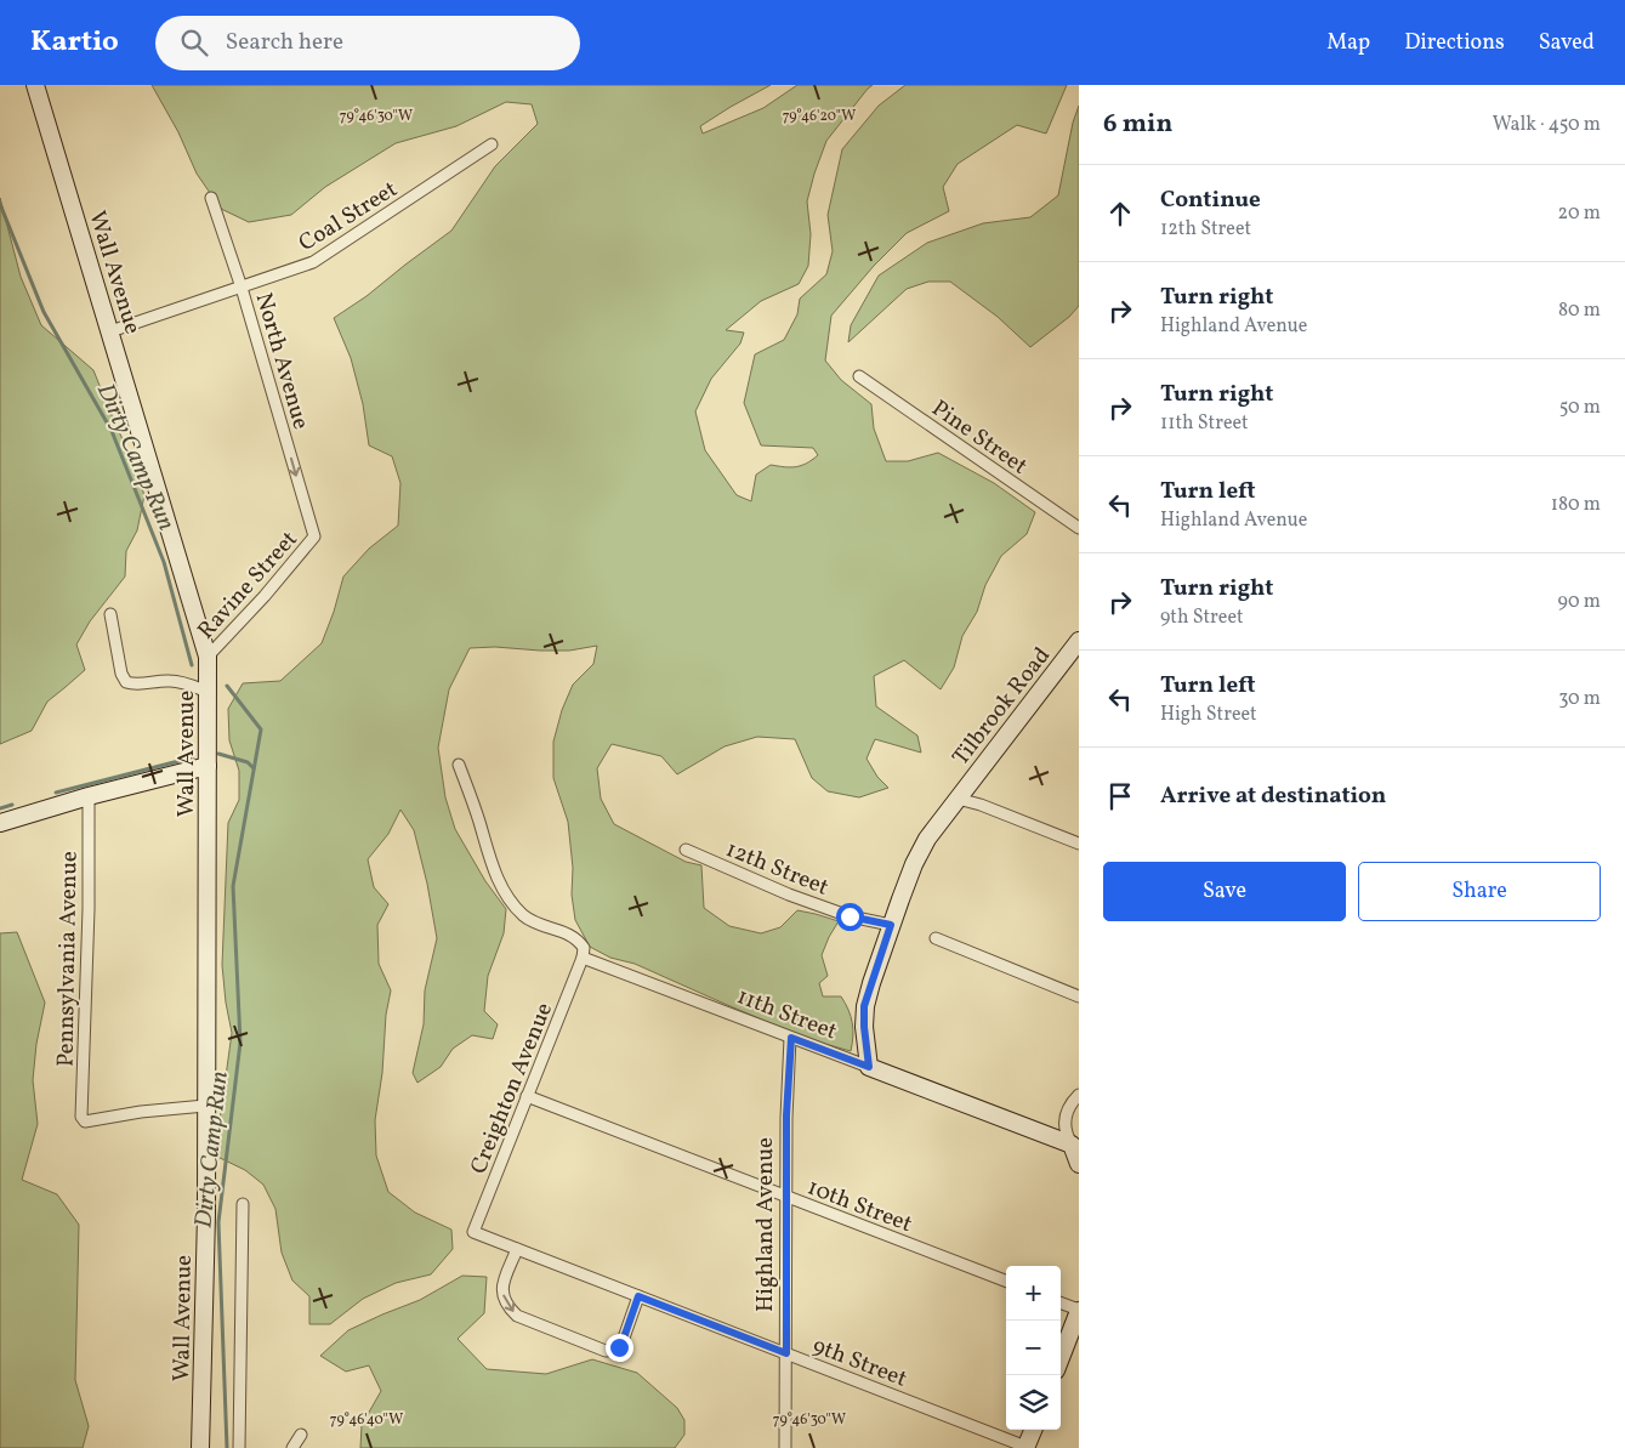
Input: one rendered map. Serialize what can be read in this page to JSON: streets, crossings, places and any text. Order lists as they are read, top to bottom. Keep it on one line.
{"streets":{"street":["Coal Street","Wall Avenue","North Avenue","Pine Street","Ravine Street","Tilbrook Road","12th Street","Pennsylvania Avenue","11th Street","Creighton Avenue","10th Street","Highland Avenue","9th Street"]},"crossings":[["Coal Street","Wall Avenue"],["Coal Street","North Avenue"],["Wall Avenue","Ravine Street"],["Wall Avenue","Pennsylvania Avenue"],["North Avenue","Ravine Street"],["11th Street","Creighton Avenue"],["11th Street","Highland Avenue"],["Creighton Avenue","10th Street"],["Creighton Avenue","9th Street"],["10th Street","Highland Avenue"],["Highland Avenue","9th Street"]],"one_way":["North Avenue"],"water":["Dirty Camp Run"],"page":{"header":"Kartio","search":"Search here","nav":["Map","Directions","Saved"],"heading":["6 min","Walk · 450 m"],"list":[["Continue","12th Street","20 m"],["Turn right","Highland Avenue","80 m"],["Turn right","11th Street","50 m"],["Turn left","Highland Avenue","180 m"],["Turn right","9th Street","90 m"],["Turn left","High Street","30 m"],"Arrive at destination"],"buttons":["Save","Share"],"map_buttons":["+","−"]},"coordinates":["79°46'30\"W","79°46'20\"W","79°46'40\"W"]}
